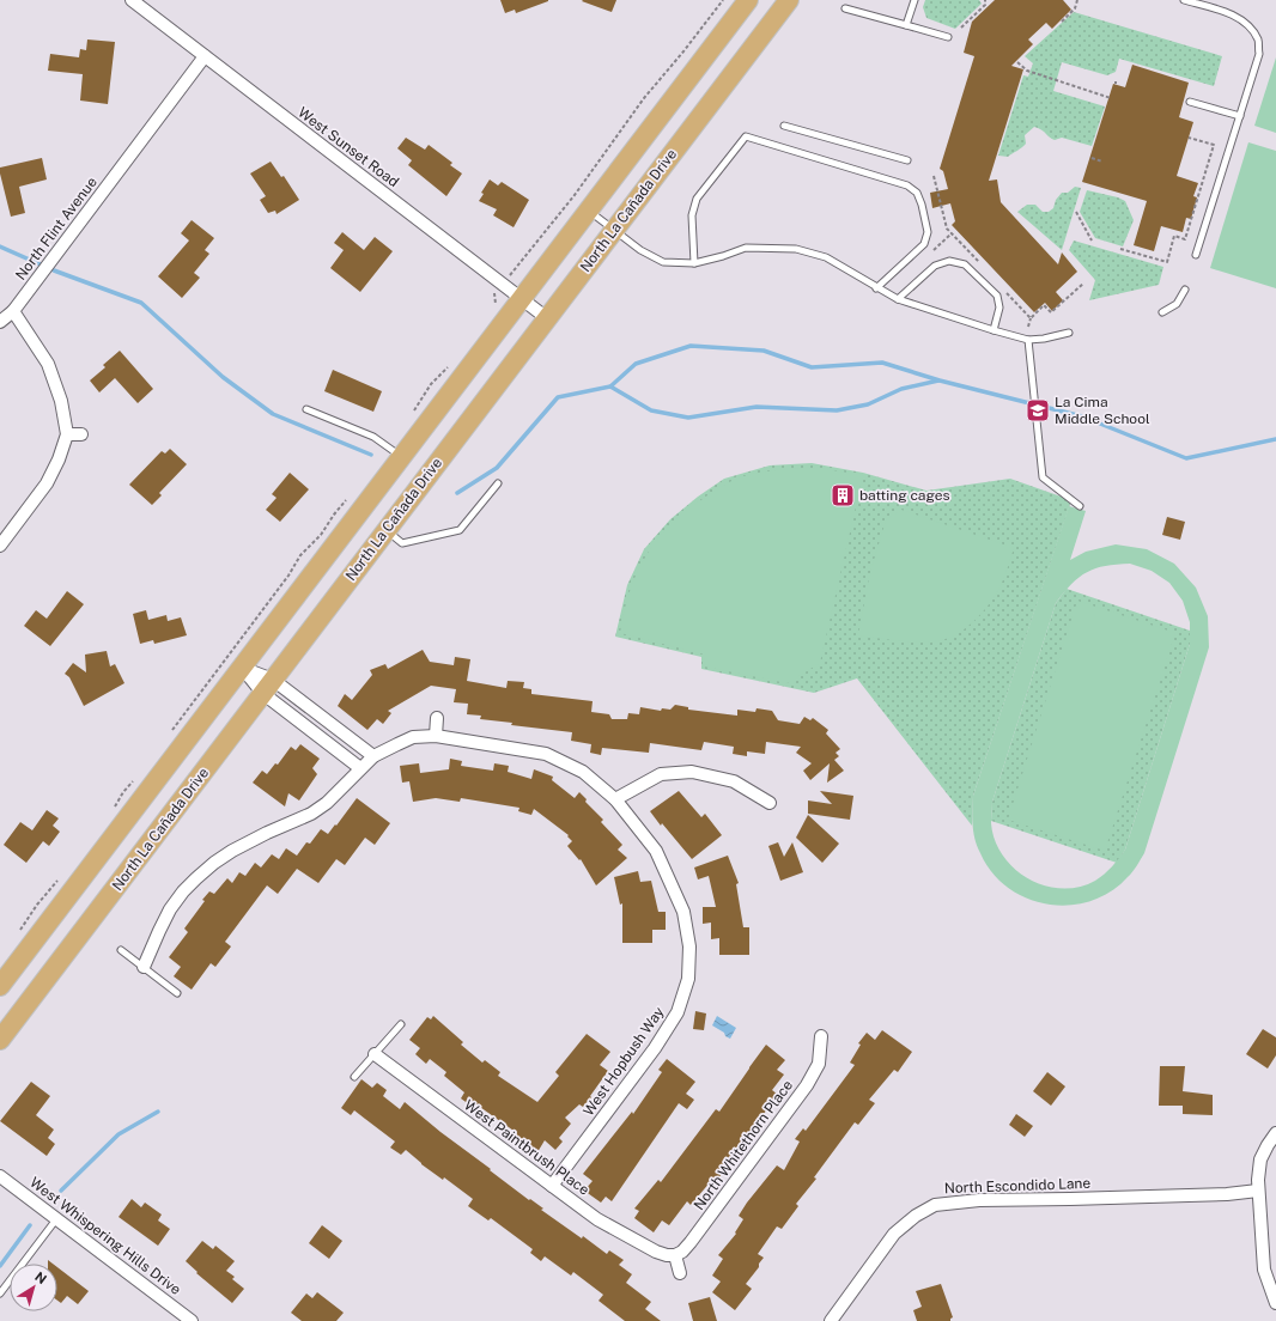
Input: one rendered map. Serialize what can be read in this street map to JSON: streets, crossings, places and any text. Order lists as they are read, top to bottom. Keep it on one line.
{"streets":{"main road":["North La Cañada Drive"],"street":["West Sunset Road","North Flint Avenue","West Hopbush Way","North Whitethorn Place","West Paintbrush Place","North Escondido Lane","West Whispering Hills Drive"]},"crossings":[["West Sunset Road","North La Cañada Drive"],["West Sunset Road","North Flint Avenue"],["West Hopbush Way","West Paintbrush Place"],["North Whitethorn Place","West Paintbrush Place"]],"places":{"school or university":["La Cima Middle School"],"building":["batting cages"]},"north":"top right"}
